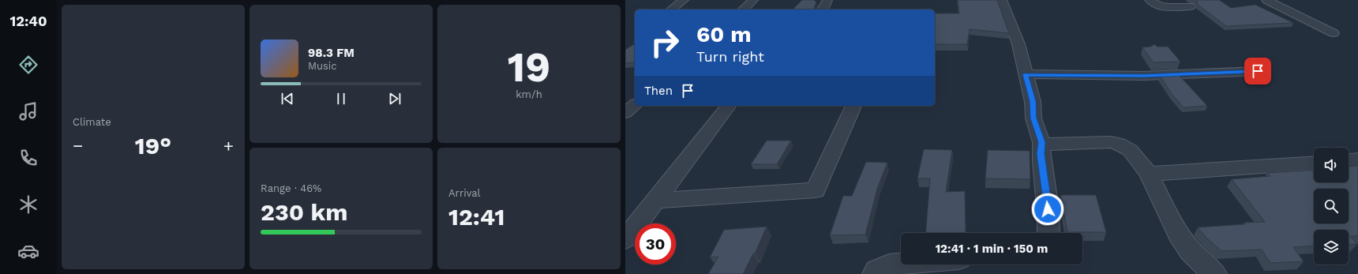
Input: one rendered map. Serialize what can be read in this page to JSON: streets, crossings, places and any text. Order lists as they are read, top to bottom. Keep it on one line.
{"page":{"tabs":"12:40","tile":["Climate",["19","km/h"],["Range · 46%","230 km"],["Arrival","12:41"]],"turn":["60 m","Turn right"],"song":["98.3 FM","Music"],"then":"Then","heat":["−","19°","+"],"limit":"30","trip":"12:41 · 1 min · 150 m"}}
